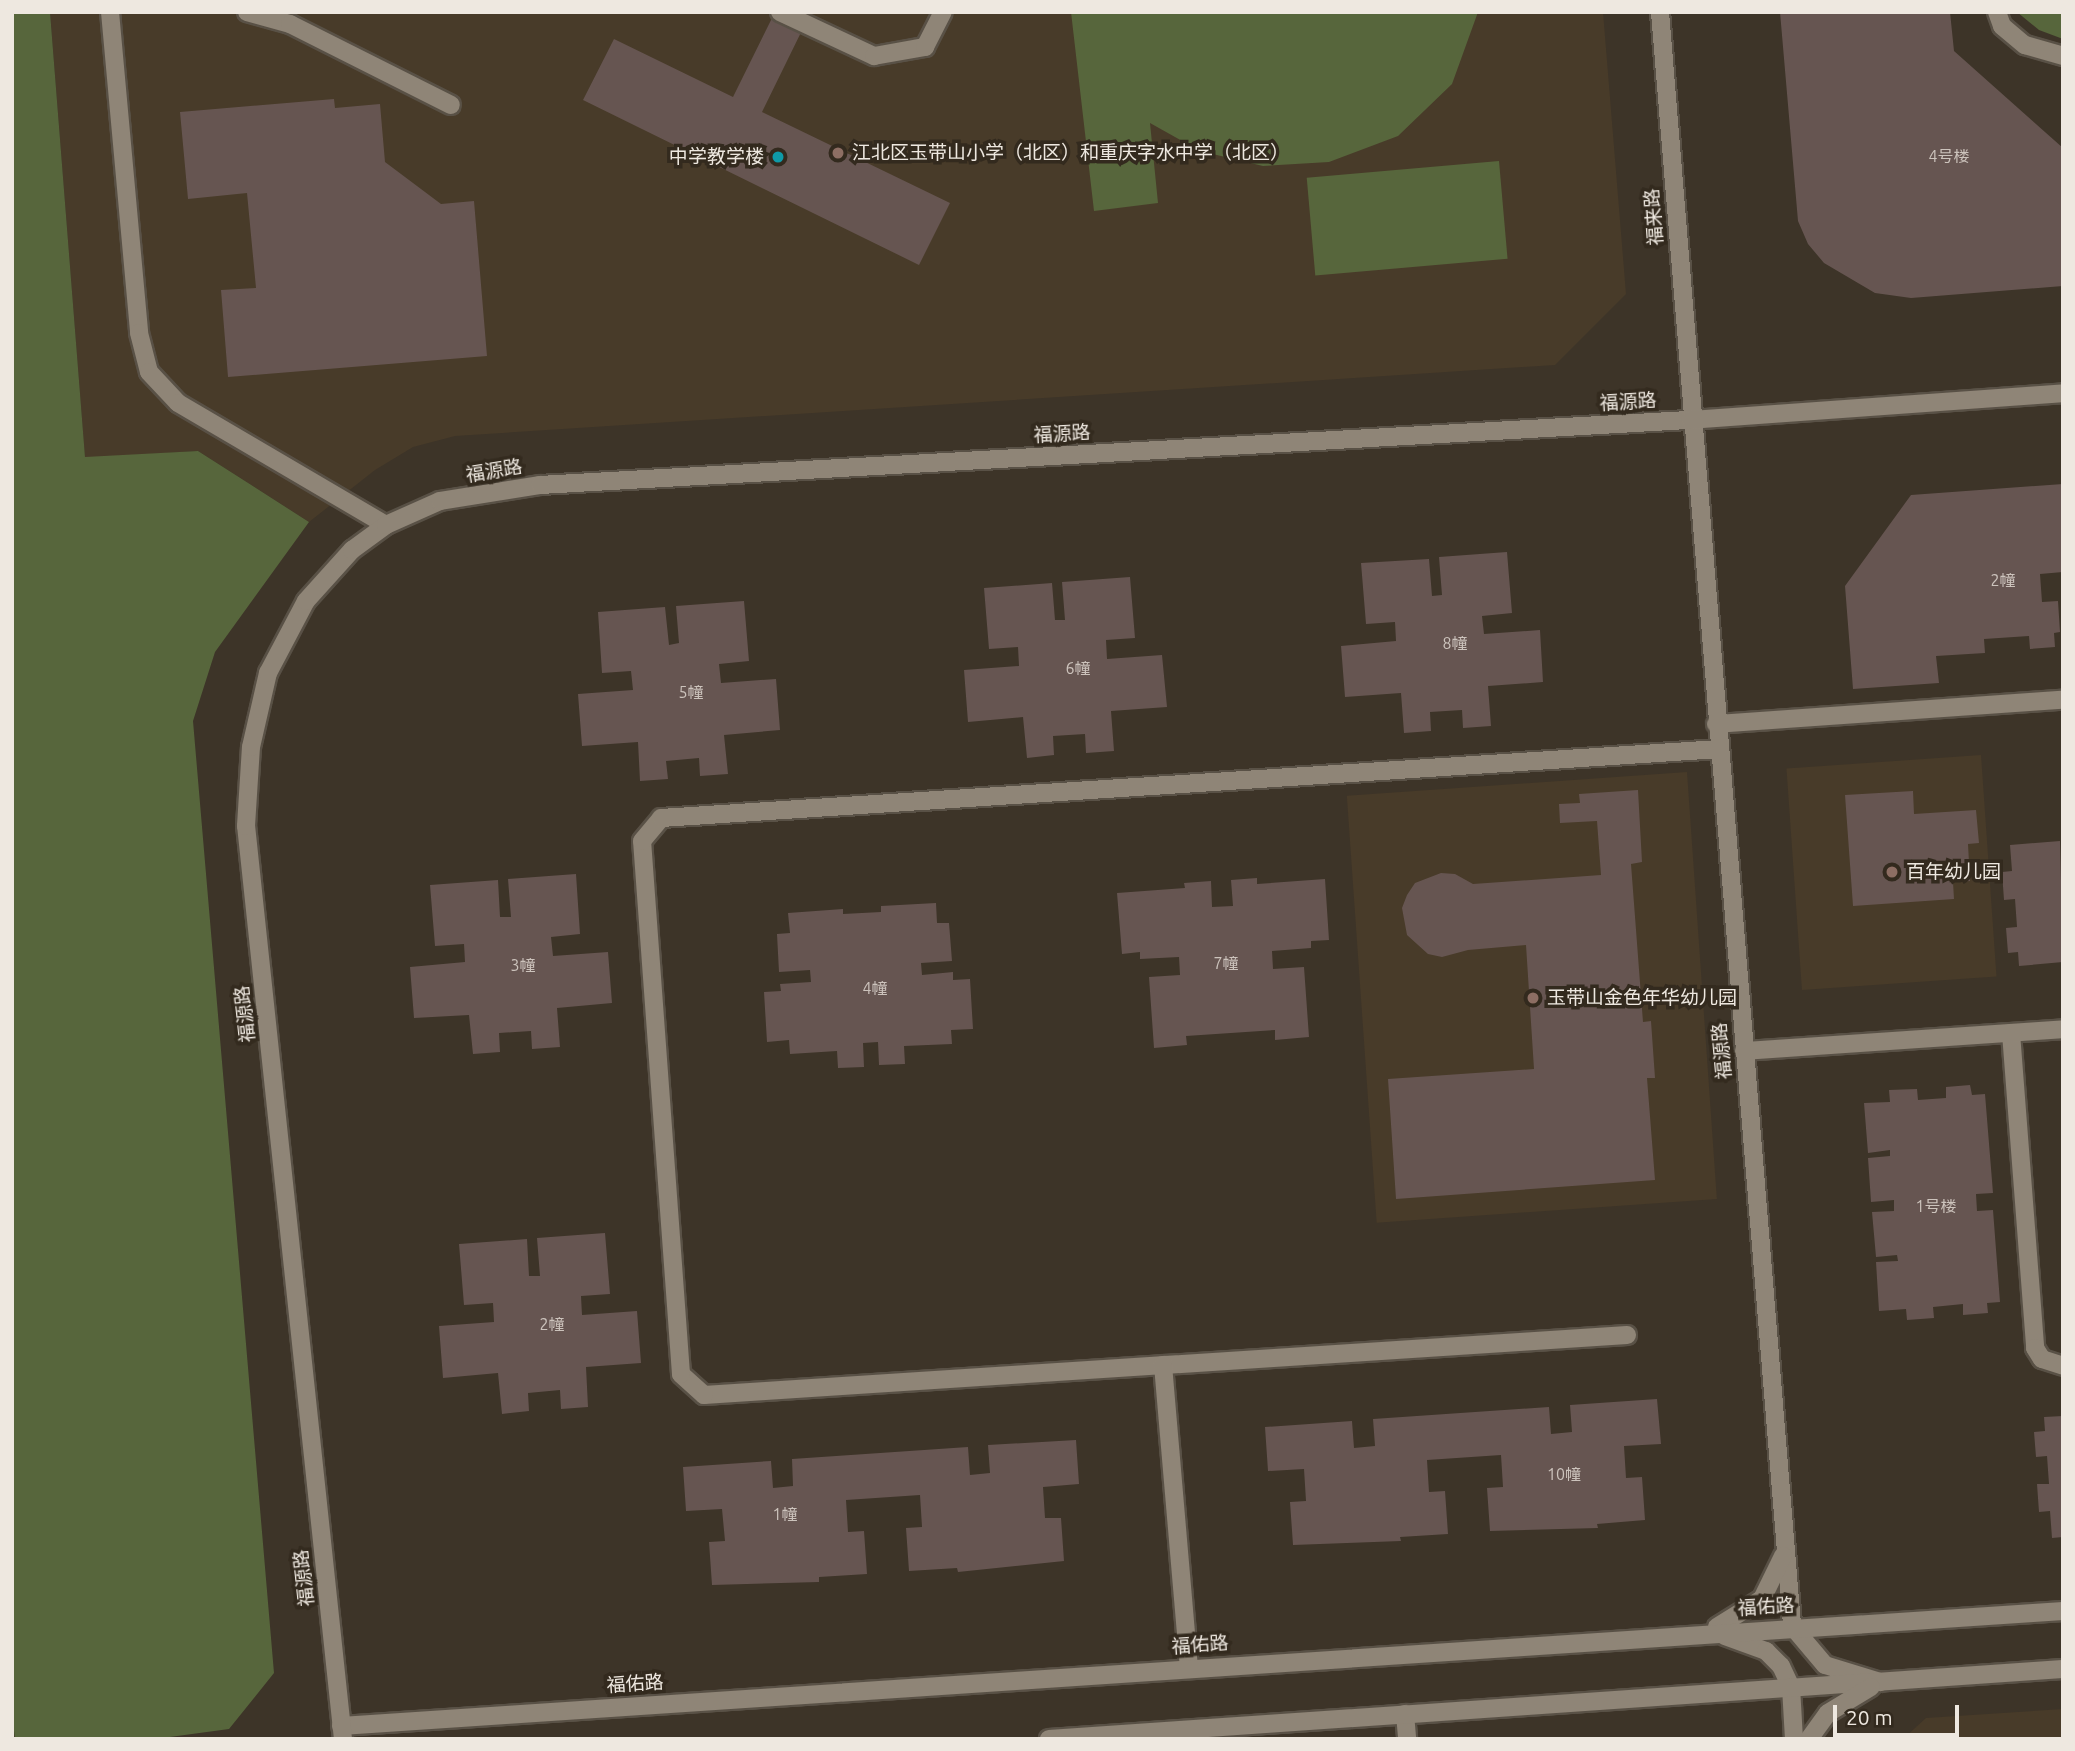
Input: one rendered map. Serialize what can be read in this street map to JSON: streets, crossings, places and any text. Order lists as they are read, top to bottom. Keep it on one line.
{"streets":{"street":["福来路","福源路","福佑路"]},"crossings":[["福来路","福源路"],["福源路","福佑路"]],"places":["江北区玉带山小学（北区）和重庆字水中学（北区）","中学教学楼","百年幼儿园","玉带山金色年华幼儿园"],"house_numbers":["4号楼","2幢","8幢","6幢","5幢","7幢","3幢","4幢","1号楼","2幢","10幢","1幢"],"scale_bar":"20 m"}
